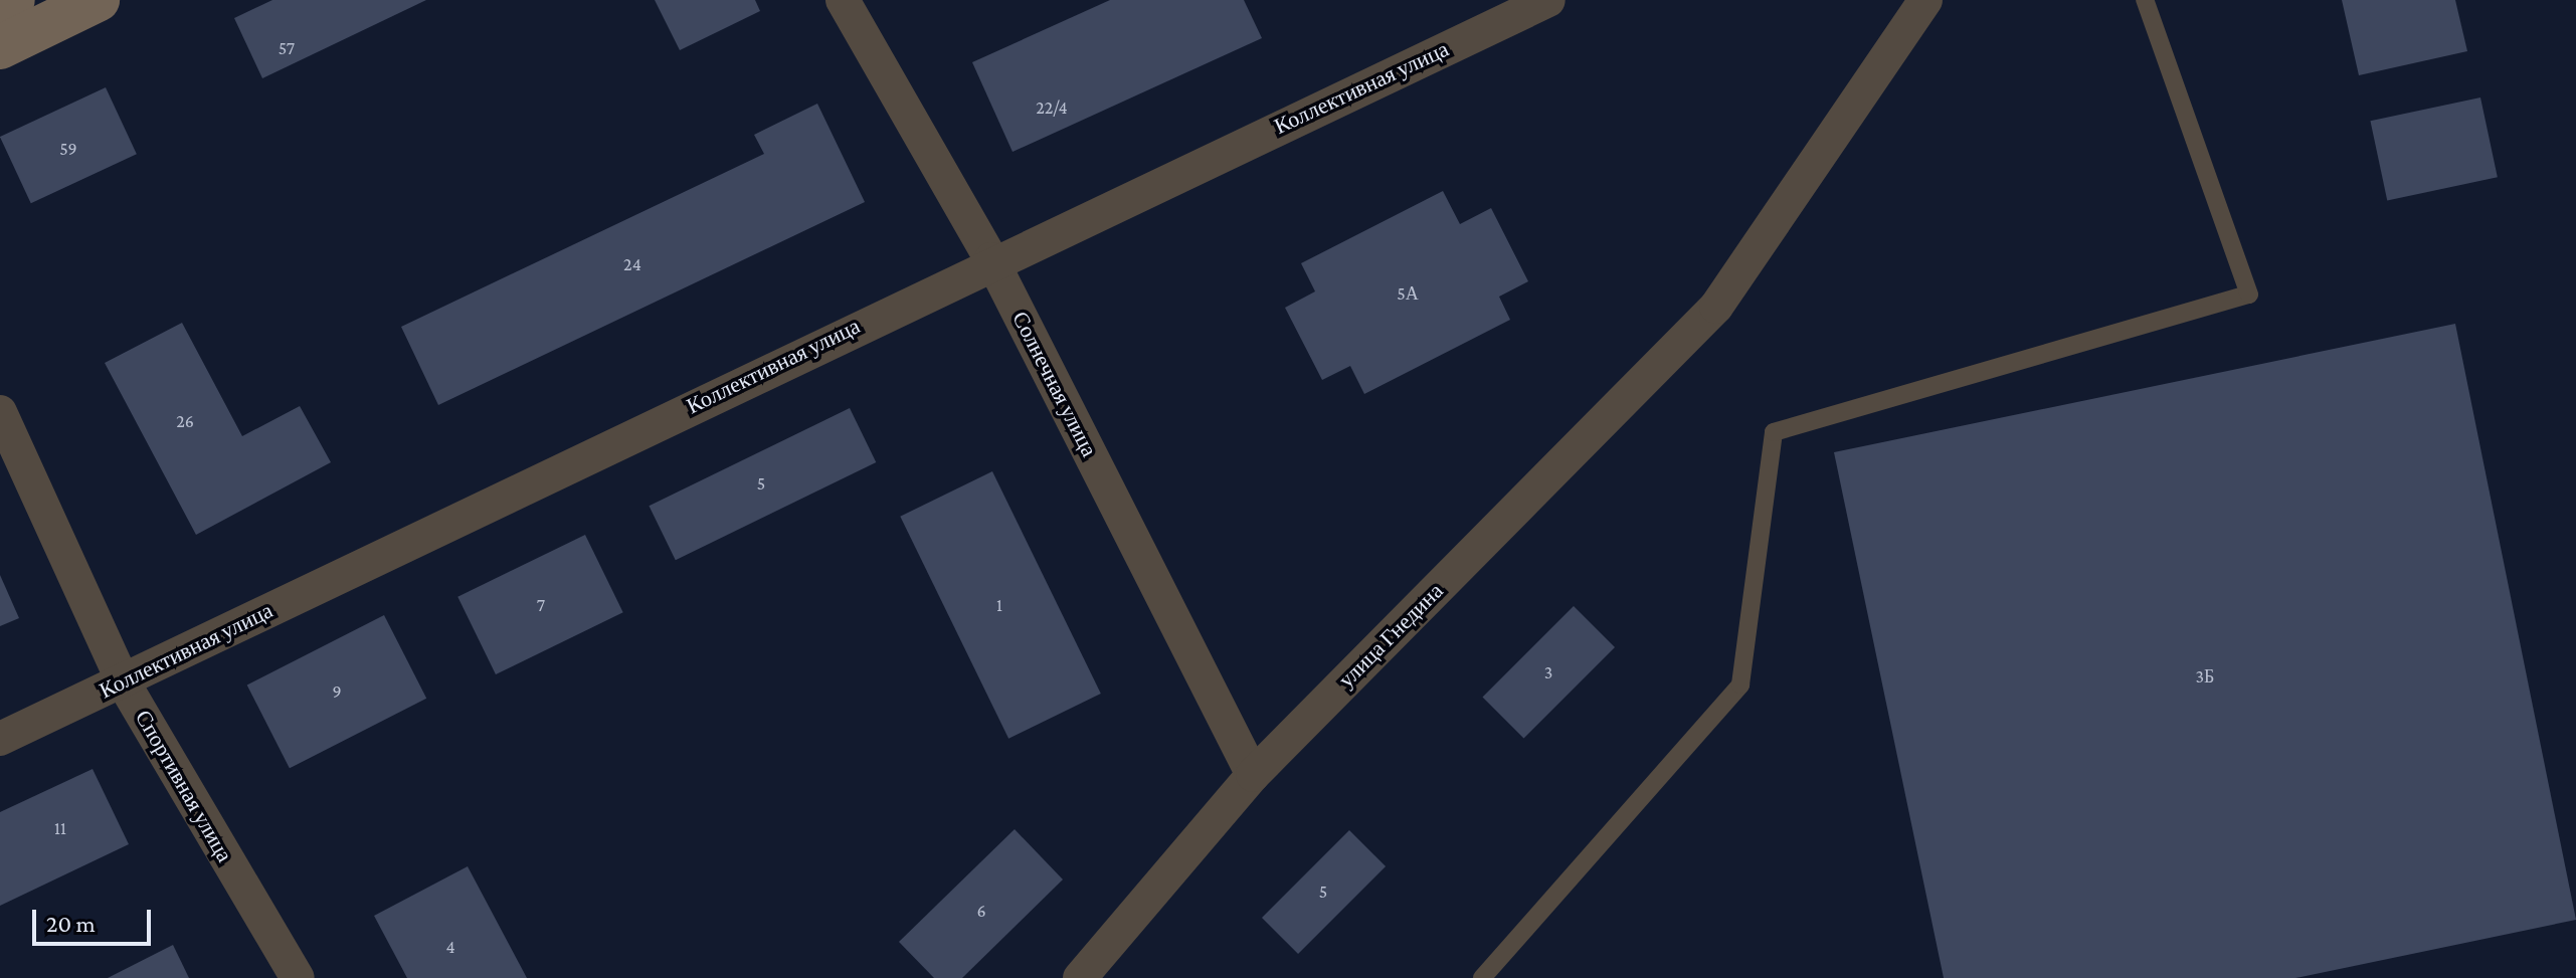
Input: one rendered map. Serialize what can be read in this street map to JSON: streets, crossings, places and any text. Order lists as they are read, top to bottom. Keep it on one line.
{"streets":{"street":["Коллективная улица","Солнечная улица","улица Гнедина","Спортивная улица"]},"crossings":[["Коллективная улица","Солнечная улица"],["Коллективная улица","Спортивная улица"],["Солнечная улица","улица Гнедина"]],"house_numbers":["57","22/4","59","24","5А","26","5","7","1","3","3Б","9","11","5","6","4"],"scale_bar":"20 m"}
